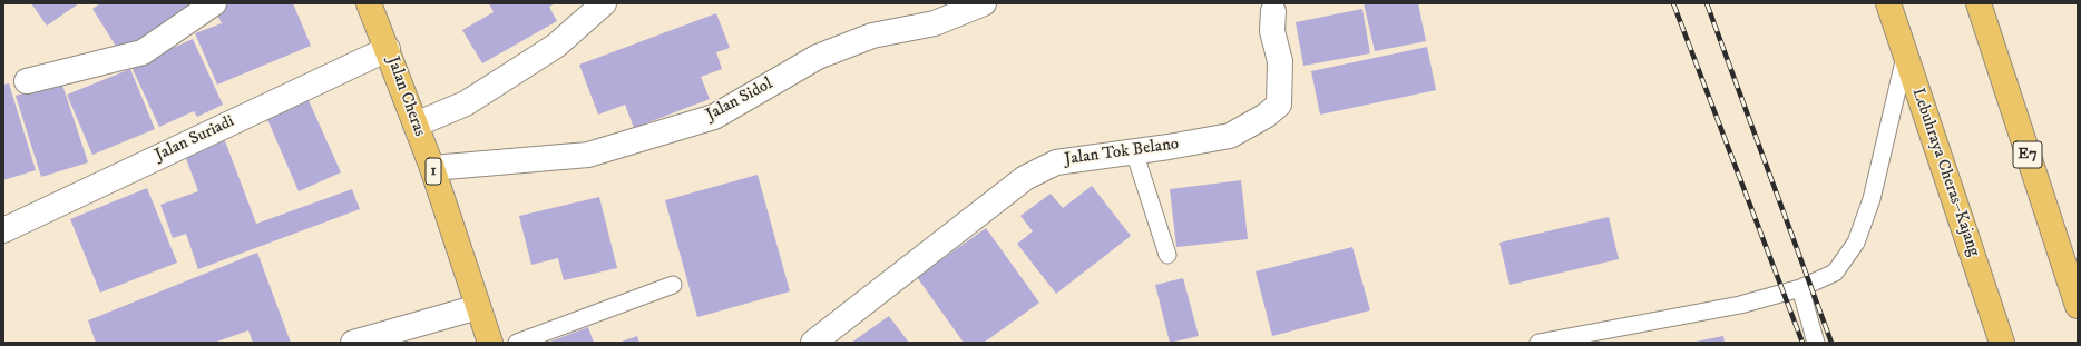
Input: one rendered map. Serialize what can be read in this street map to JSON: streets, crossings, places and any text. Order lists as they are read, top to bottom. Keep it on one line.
{"streets":{"main road":["Jalan Cheras","E7","1","Lebuhraya Cheras–Kajang"],"street":["Jalan Sidol","Jalan Suriadi","Jalan Tok Belano"]},"crossings":[["Jalan Cheras","Jalan Sidol"],["Jalan Cheras","Jalan Suriadi"]]}
